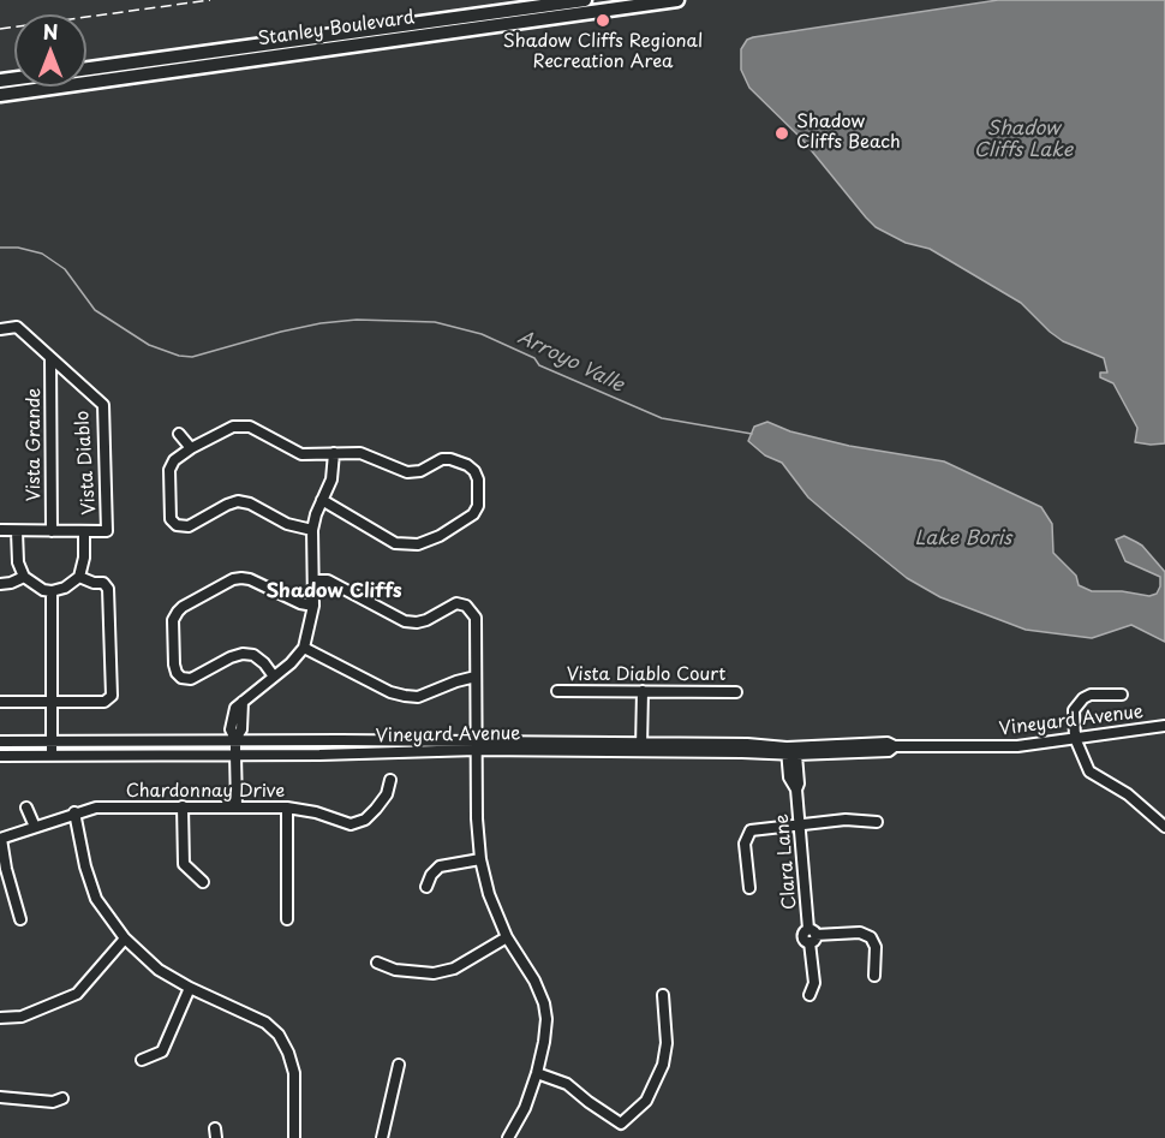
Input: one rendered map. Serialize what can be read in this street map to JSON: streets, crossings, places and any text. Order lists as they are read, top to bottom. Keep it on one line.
{"streets":{"main road":["Stanley Boulevard"],"street":["Vista Grande","Vista Diablo","Vista Diablo Court","Vineyard Avenue","Chardonnay Drive","Clara Lane"]},"crossings":[["Vista Grande","Vista Diablo"],["Vineyard Avenue","Clara Lane"]],"districts":["Shadow Cliffs"],"water":["Shadow Cliffs Lake","Arroyo Valle","Lake Boris"],"places":["Shadow Cliffs Regional Recreation Area","Shadow Cliffs Beach"],"north":"top"}
